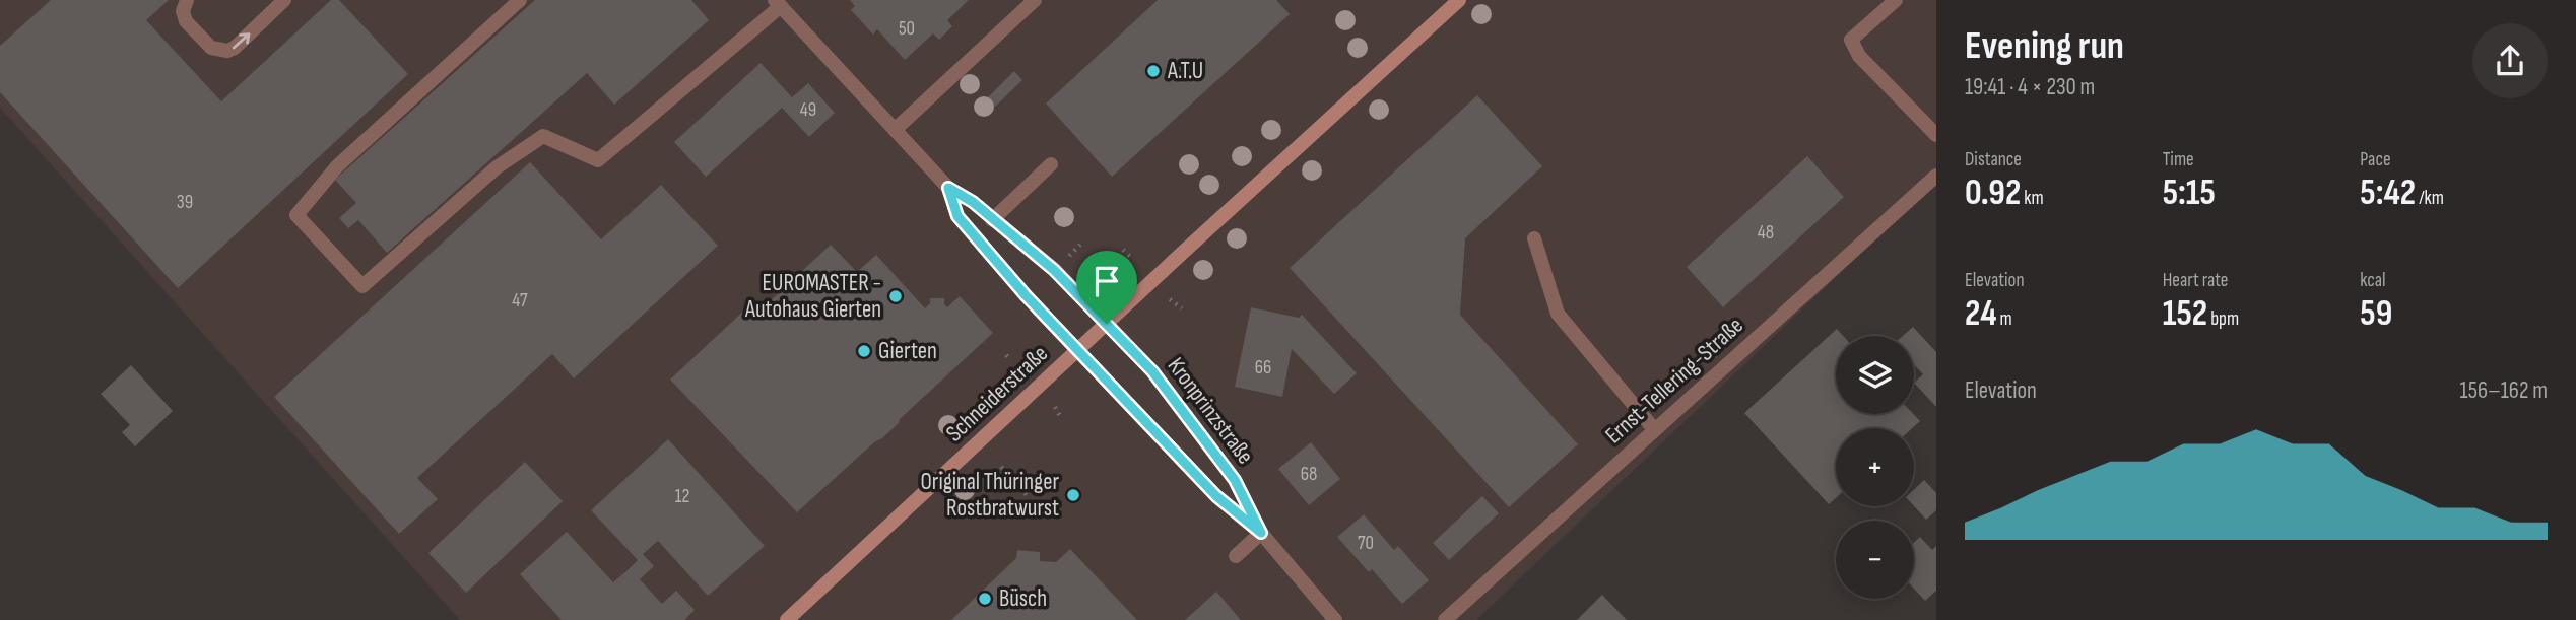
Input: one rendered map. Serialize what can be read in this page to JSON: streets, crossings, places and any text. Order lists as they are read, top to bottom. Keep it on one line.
{"streets":{"main road":["Schneiderstraße"],"street":["Ernst-Tellering-Straße","Kronprinzstraße"]},"crossings":[["Schneiderstraße","Kronprinzstraße"]],"places":["A.T.U","EUROMASTER - Autohaus Gierten","Gierten","Original Thüringer Rostbratwurst","Büsch"],"house_numbers":["50","49","39","48","47","66","68","12","70"],"page":{"heading":["Evening run","19:41 · 4 × 230 m"],"stats":[["Distance","0.92 km"],["Time","5:15"],["Pace","5:42 /km"],["Elevation","24 m"],["Heart rate","152 bpm"],["kcal","59"]],"map_buttons":["+","−"],"chart":["Elevation","156–162 m"]}}
